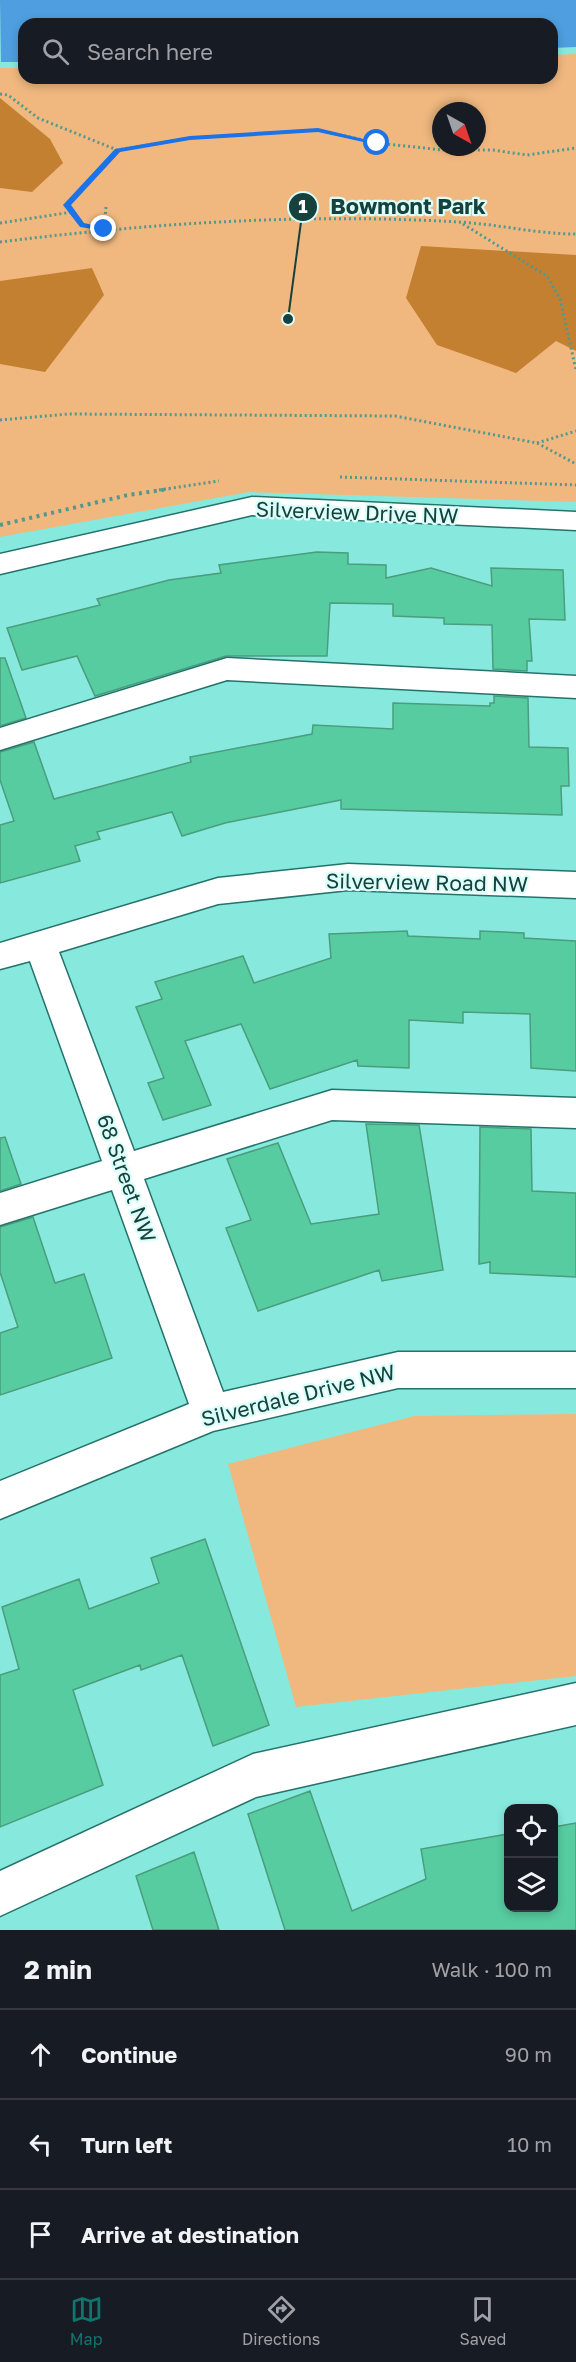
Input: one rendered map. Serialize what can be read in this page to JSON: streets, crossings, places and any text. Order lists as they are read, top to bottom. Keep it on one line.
{"streets":{"street":["Silverview Drive NW","Silverview Road NW","68 Street NW","Silverdale Drive NW"]},"crossings":[["Silverview Road NW","68 Street NW"],["68 Street NW","Silverdale Drive NW"]],"places":["Bowmont Park"],"north":"bottom right","page":{"search":"Search here","heading":["2 min","Walk · 100 m"],"list":[["Continue","90 m"],["Turn left","10 m"],"Arrive at destination"],"nav":["Map","Directions","Saved"]}}
